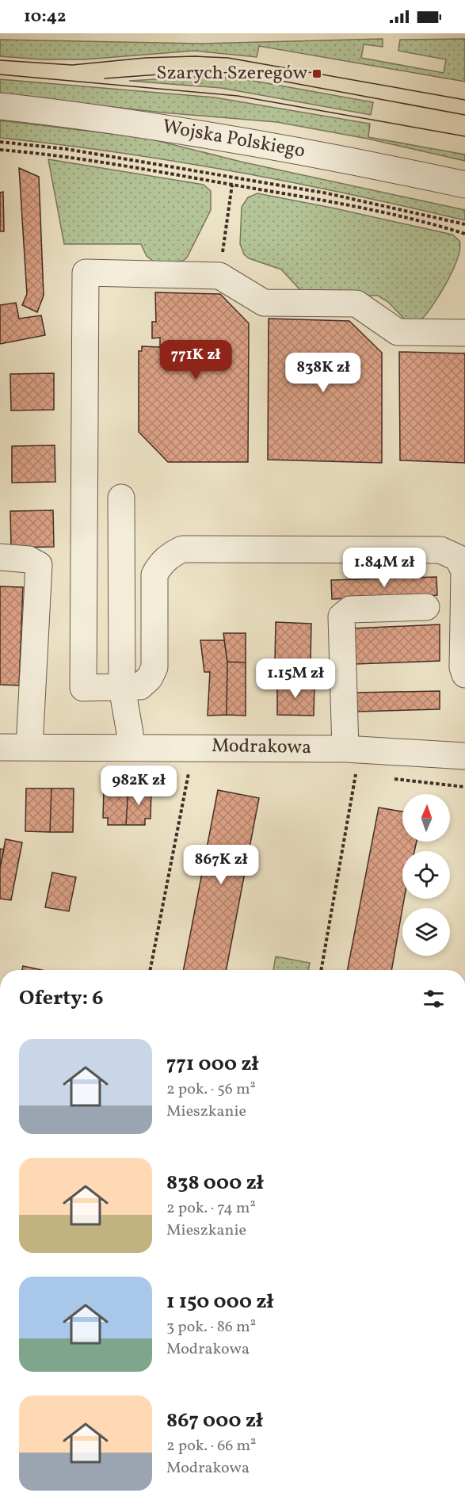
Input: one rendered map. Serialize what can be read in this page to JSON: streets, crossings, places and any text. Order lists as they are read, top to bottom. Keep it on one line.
{"streets":{"street":["Wojska Polskiego","Modrakowa"]},"places":{"transit":["Szarych Szeregów"]},"north":"top","page":{"status":"10:42","price":["771K zł","838K zł","1.84M zł","1.15M zł","982K zł","867K zł"],"heading":"Oferty: 6","list":[{"name":"771 000 zł","note":"2 pok. · 56 m² · Mieszkanie"},{"name":"838 000 zł","note":"2 pok. · 74 m² · Mieszkanie"},{"name":"1 150 000 zł","note":"3 pok. · 86 m² · Modrakowa"},{"name":"867 000 zł","note":"2 pok. · 66 m² · Modrakowa"}]}}
